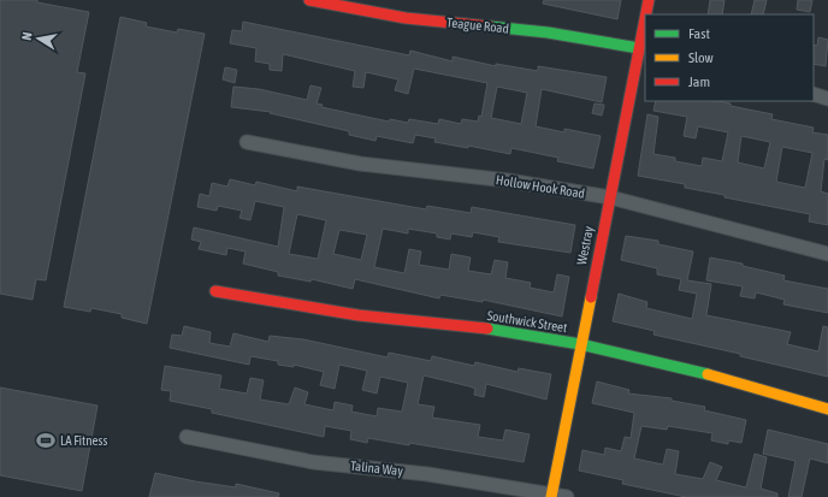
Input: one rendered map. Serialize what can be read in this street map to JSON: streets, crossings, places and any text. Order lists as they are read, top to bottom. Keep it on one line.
{"streets":{"street":["Teague Road","Hollow Hook Road","Westray","Southwick Street","Talina Way"]},"crossings":[["Teague Road","Westray"],["Hollow Hook Road","Westray"],["Westray","Southwick Street"],["Westray","Talina Way"]],"places":{"sports":["LA Fitness"]},"legend":["Fast","Slow","Jam"],"north":"left"}
